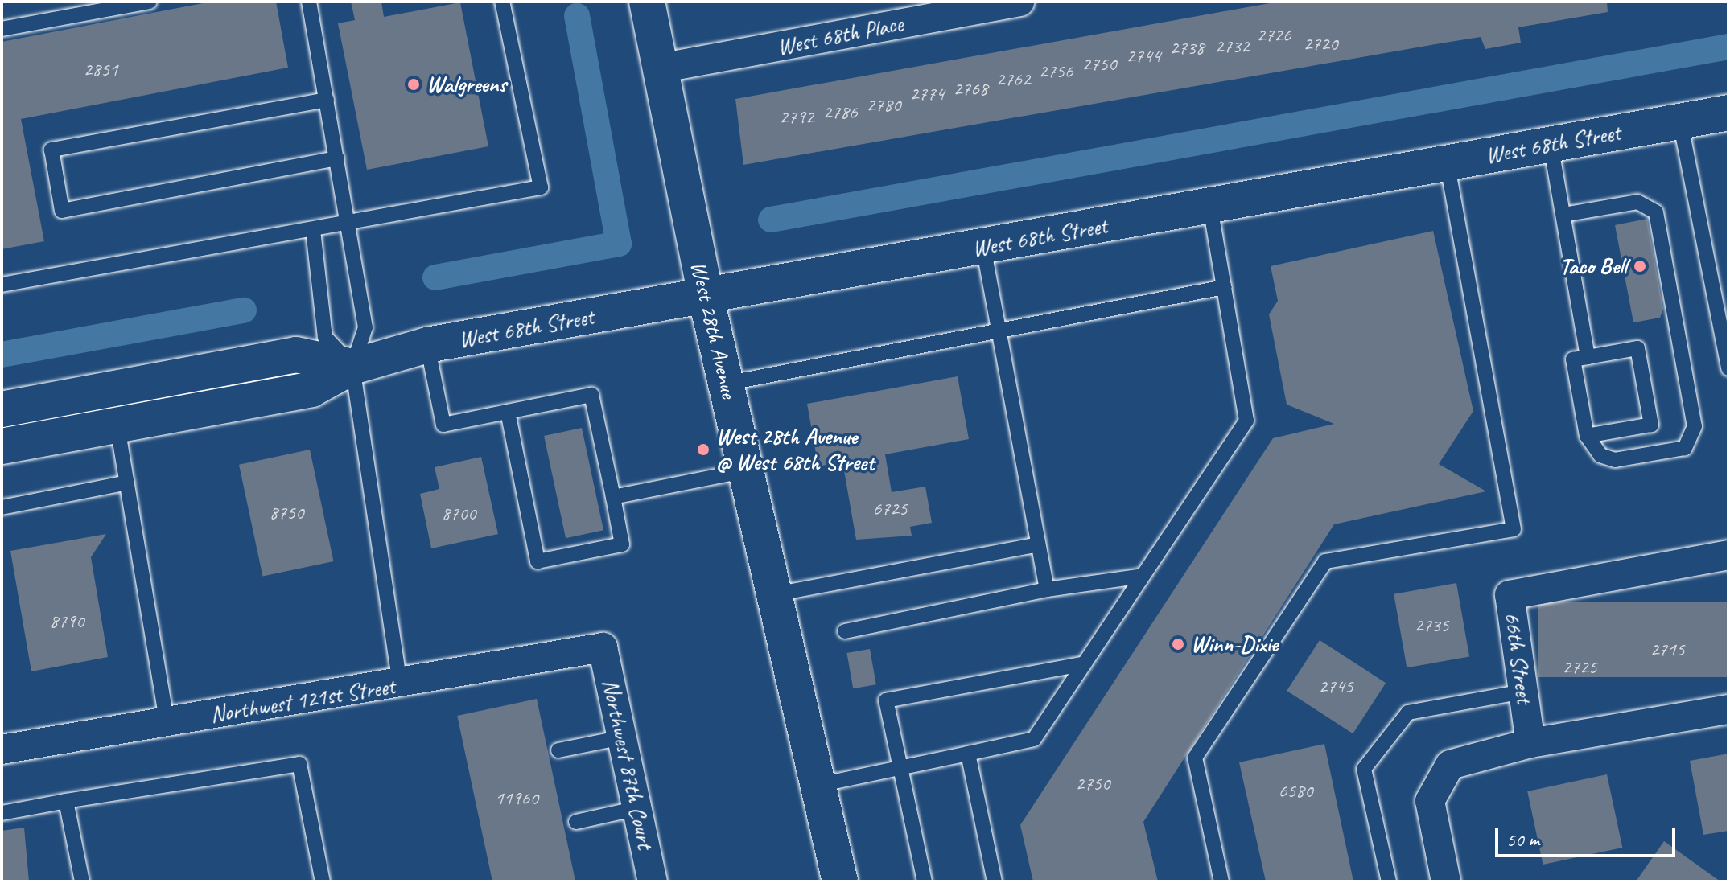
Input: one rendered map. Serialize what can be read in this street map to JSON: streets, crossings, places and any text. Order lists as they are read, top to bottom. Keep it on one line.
{"streets":{"main road":["West 68th Street","West 28th Avenue"],"street":["West 68th Place","66th Street","Northwest 121st Street","Northwest 87th Court"]},"crossings":[["West 68th Place","West 28th Avenue"],["West 68th Street","West 28th Avenue"],["Northwest 121st Street","Northwest 87th Court"]],"places":["Walgreens","Taco Bell","West 28th Avenue @ West 68th Street","Winn-Dixie"],"house_numbers":["2726","2720","2732","2738","2744","2750","2851","2756","2762","2768","2774","2780","2786","2792","6725","8750","8700","8790","2735","2715","2725","2745","2750","6580","11960"],"scale_bar":"50 m"}
